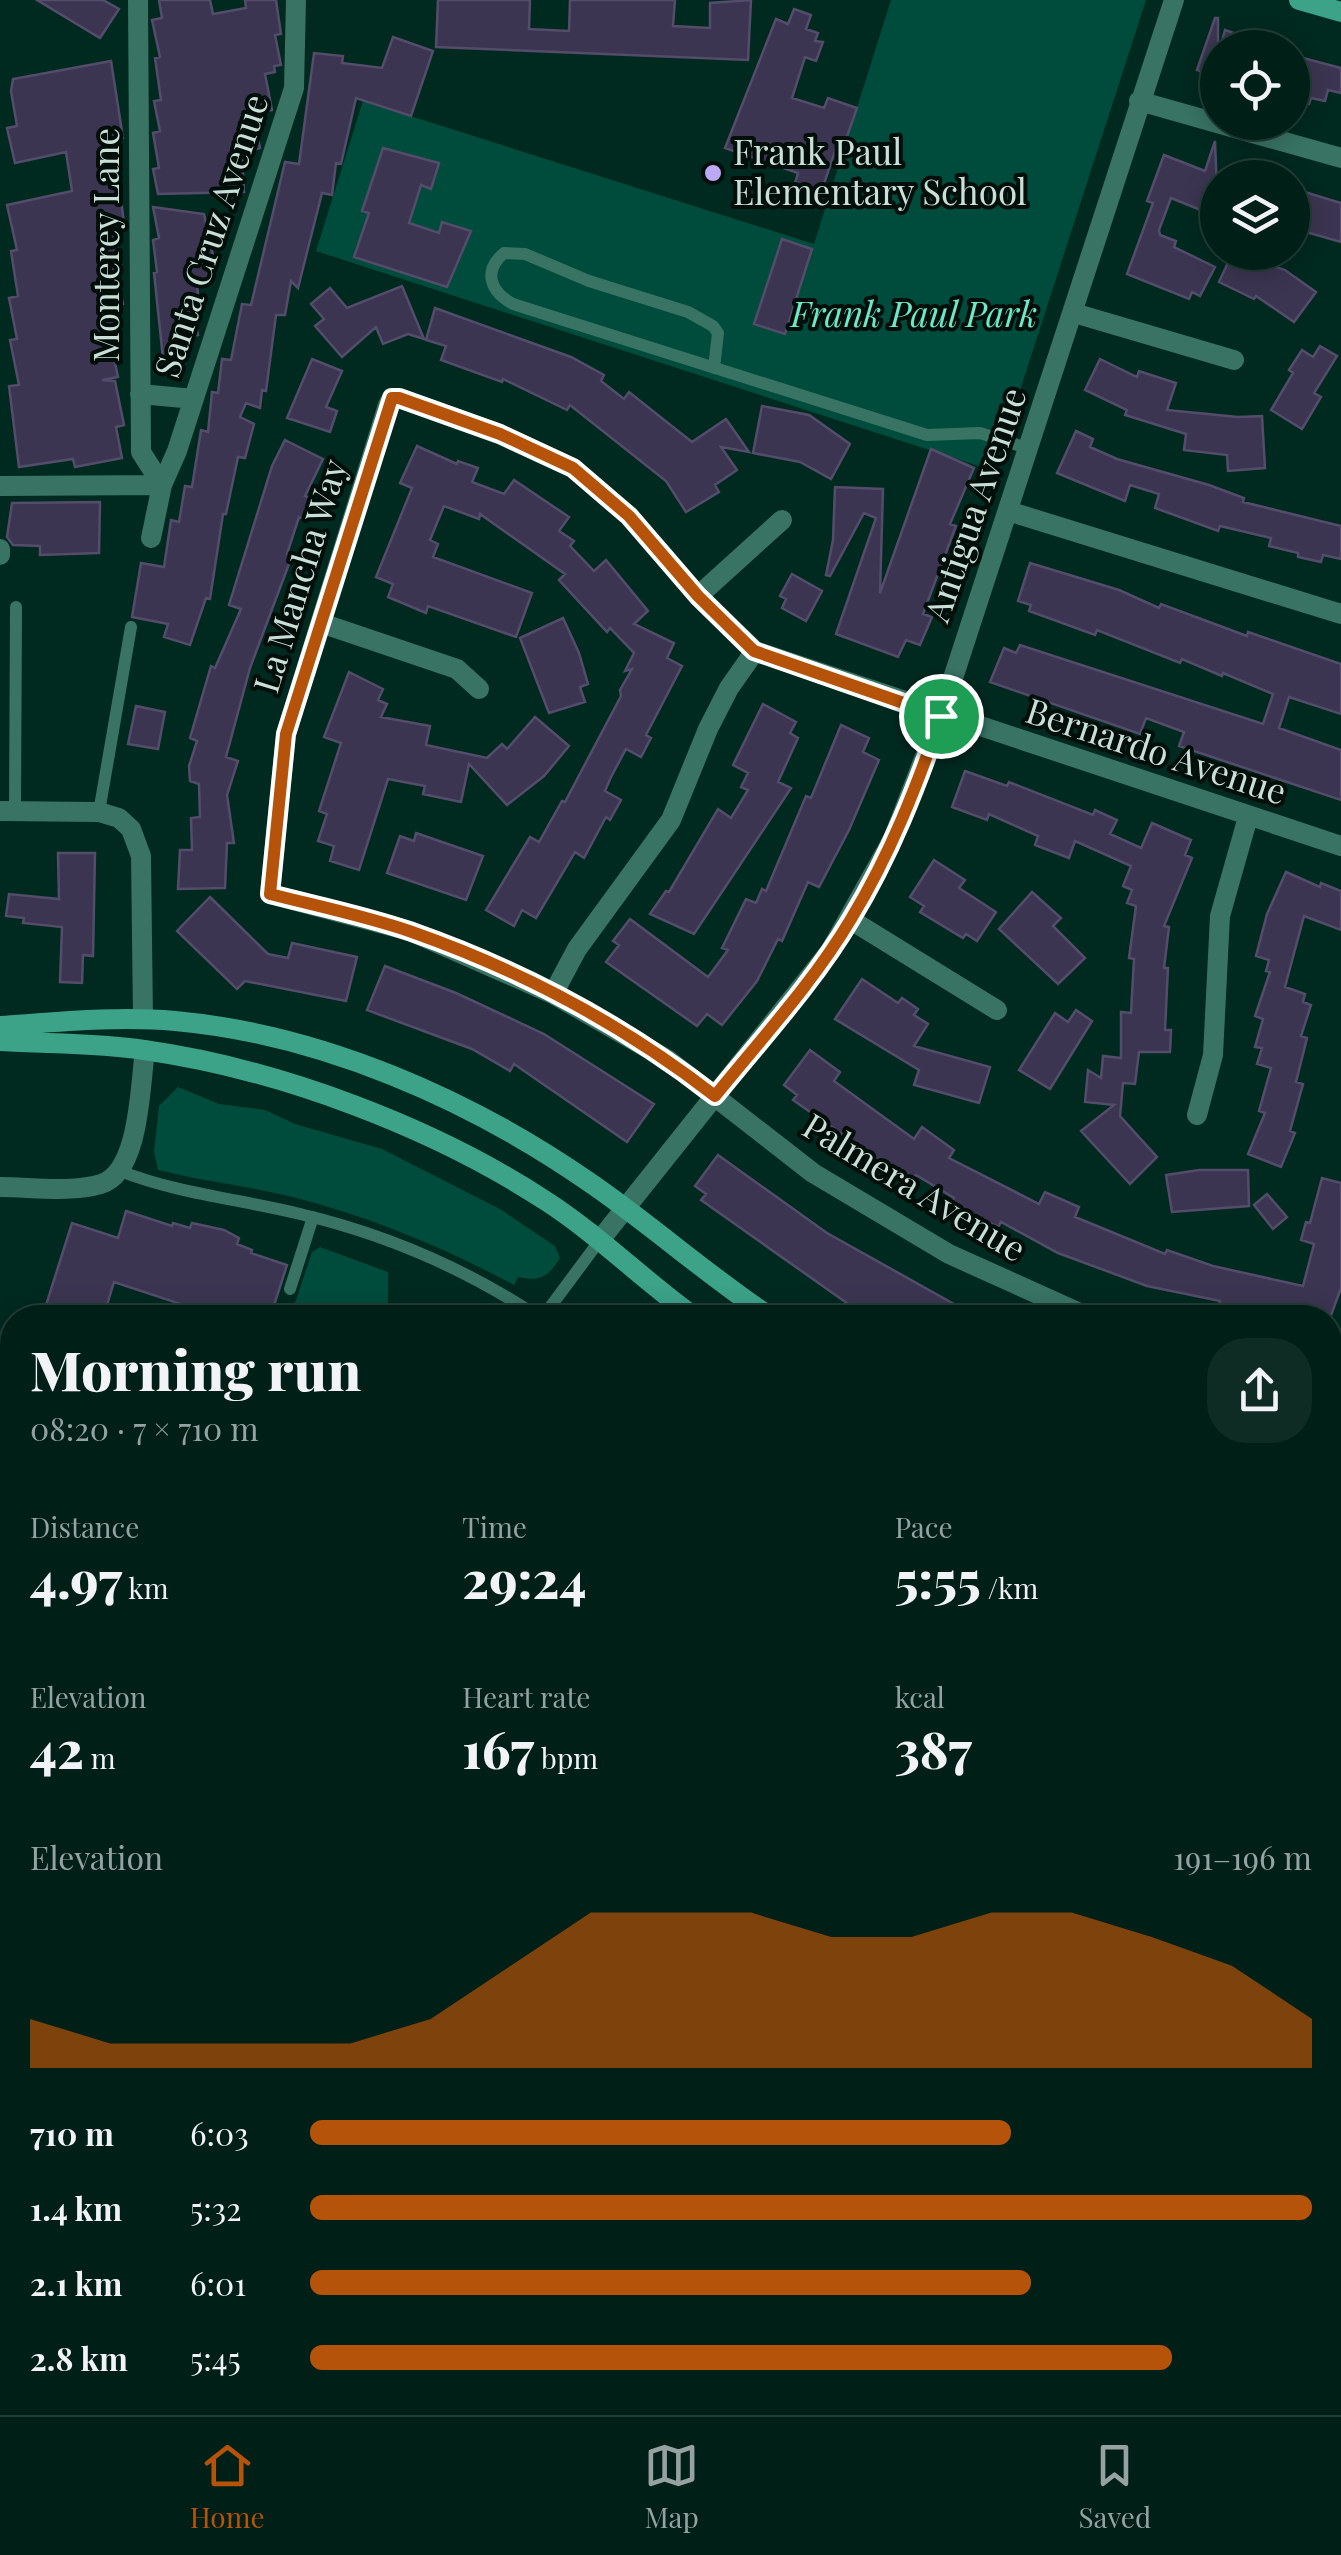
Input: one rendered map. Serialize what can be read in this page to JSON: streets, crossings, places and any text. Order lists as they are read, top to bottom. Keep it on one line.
{"streets":{"street":["Santa Cruz Avenue","Monterey Lane","Antigua Avenue","La Mancha Way","Bernardo Avenue","Palmera Avenue"]},"crossings":[["Santa Cruz Avenue","Monterey Lane"],["Antigua Avenue","Bernardo Avenue"],["Antigua Avenue","Palmera Avenue"],["La Mancha Way","Bernardo Avenue"],["La Mancha Way","Palmera Avenue"]],"parks":["Frank Paul Park"],"places":["Frank Paul Elementary School"],"page":{"heading":["Morning run","08:20 · 7 × 710 m"],"stats":[["Distance","4.97 km"],["Time","29:24"],["Pace","5:55 /km"],["Elevation","42 m"],["Heart rate","167 bpm"],["kcal","387"]],"chart":["Elevation","191–196 m"],"list":[{"name":"710 m","note":"6:03"},{"name":"1.4 km","note":"5:32"},{"name":"2.1 km","note":"6:01"},{"name":"2.8 km","note":"5:45"}],"tabs":["Home","Map","Saved"]}}
